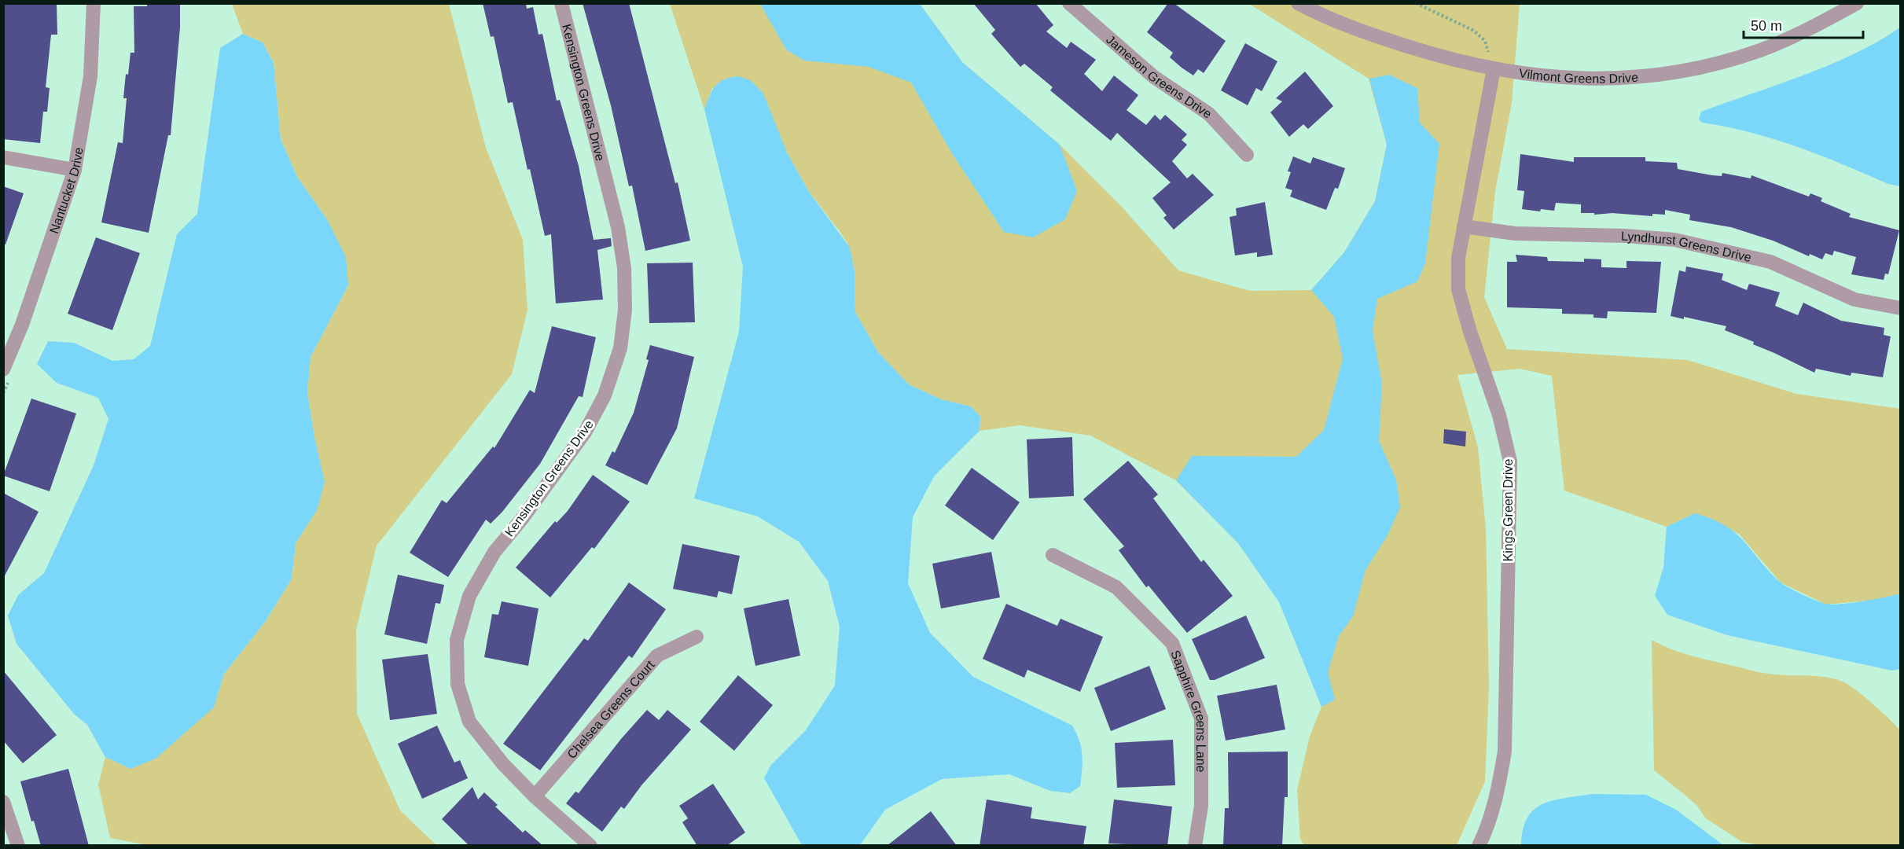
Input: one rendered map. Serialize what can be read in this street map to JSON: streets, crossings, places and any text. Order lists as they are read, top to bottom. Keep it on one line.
{"streets":{"street":["Vilmont Greens Drive","Jameson Greens Drive","Kensington Greens Drive","Nantucket Drive","Lyndhurst Greens Drive","Kings Green Drive","Chelsea Greens Court","Sapphire Greens Lane"]},"crossings":[["Vilmont Greens Drive","Kings Green Drive"],["Kensington Greens Drive","Chelsea Greens Court"],["Lyndhurst Greens Drive","Kings Green Drive"]],"scale_bar":"50 m"}
